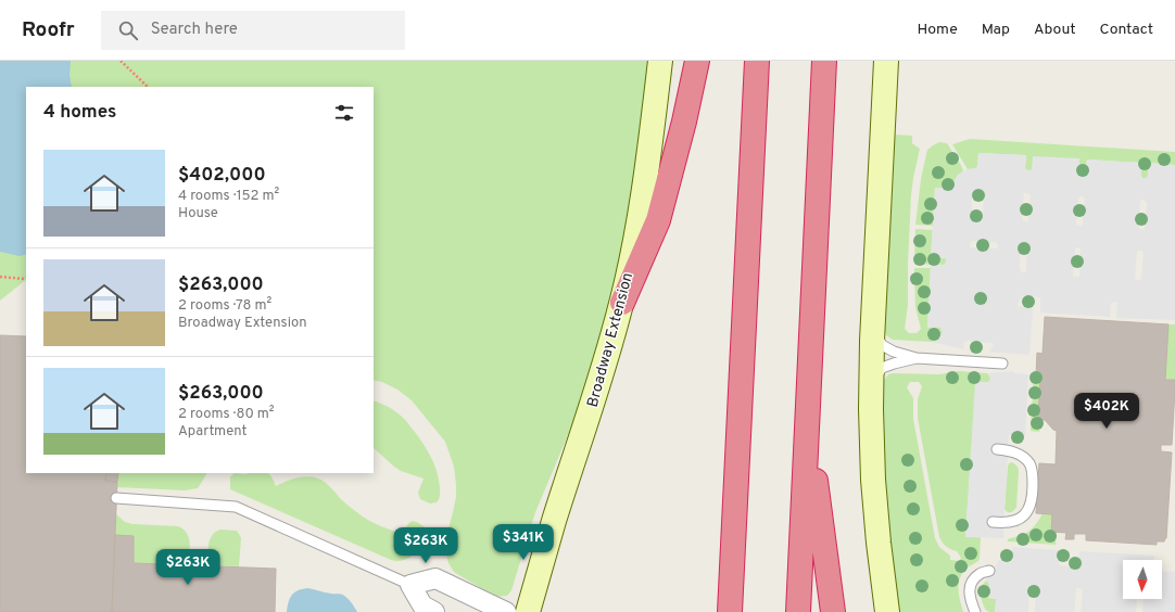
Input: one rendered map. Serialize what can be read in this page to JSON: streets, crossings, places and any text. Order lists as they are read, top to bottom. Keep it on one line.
{"streets":{"main road":["Broadway Extension"]},"north":"bottom","page":{"header":"Roofr","search":"Search here","nav":["Home","Map","About","Contact"],"heading":"4 homes","list":[{"name":"$402,000","note":"4 rooms · 152 m² · House"},{"name":"$263,000","note":"2 rooms · 78 m² · Broadway Extension"},{"name":"$263,000","note":"2 rooms · 80 m² · Apartment"}],"price":["$402K","$341K","$263K","$263K"]}}
